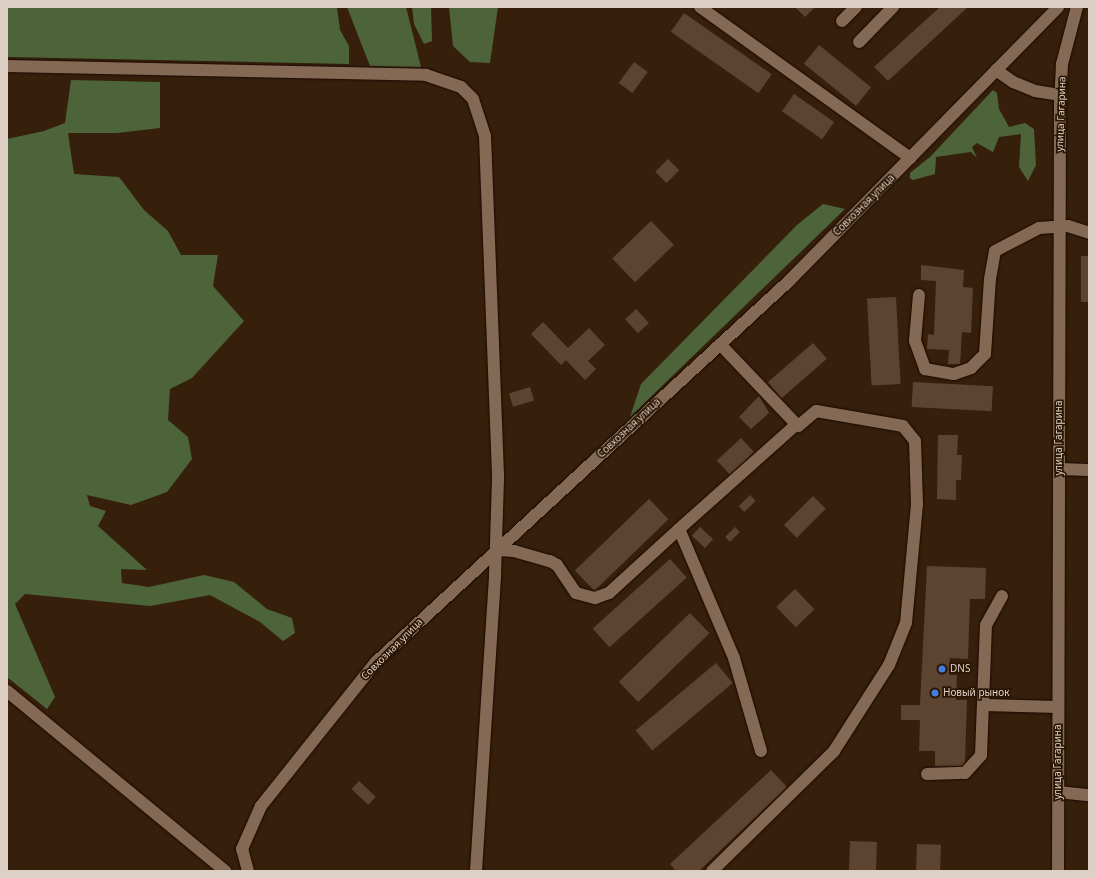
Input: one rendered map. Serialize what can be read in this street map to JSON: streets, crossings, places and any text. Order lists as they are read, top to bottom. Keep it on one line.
{"streets":{"street":["улица Гагарина","Совхозная улица"]},"places":["DNS","Новый рынок"]}
